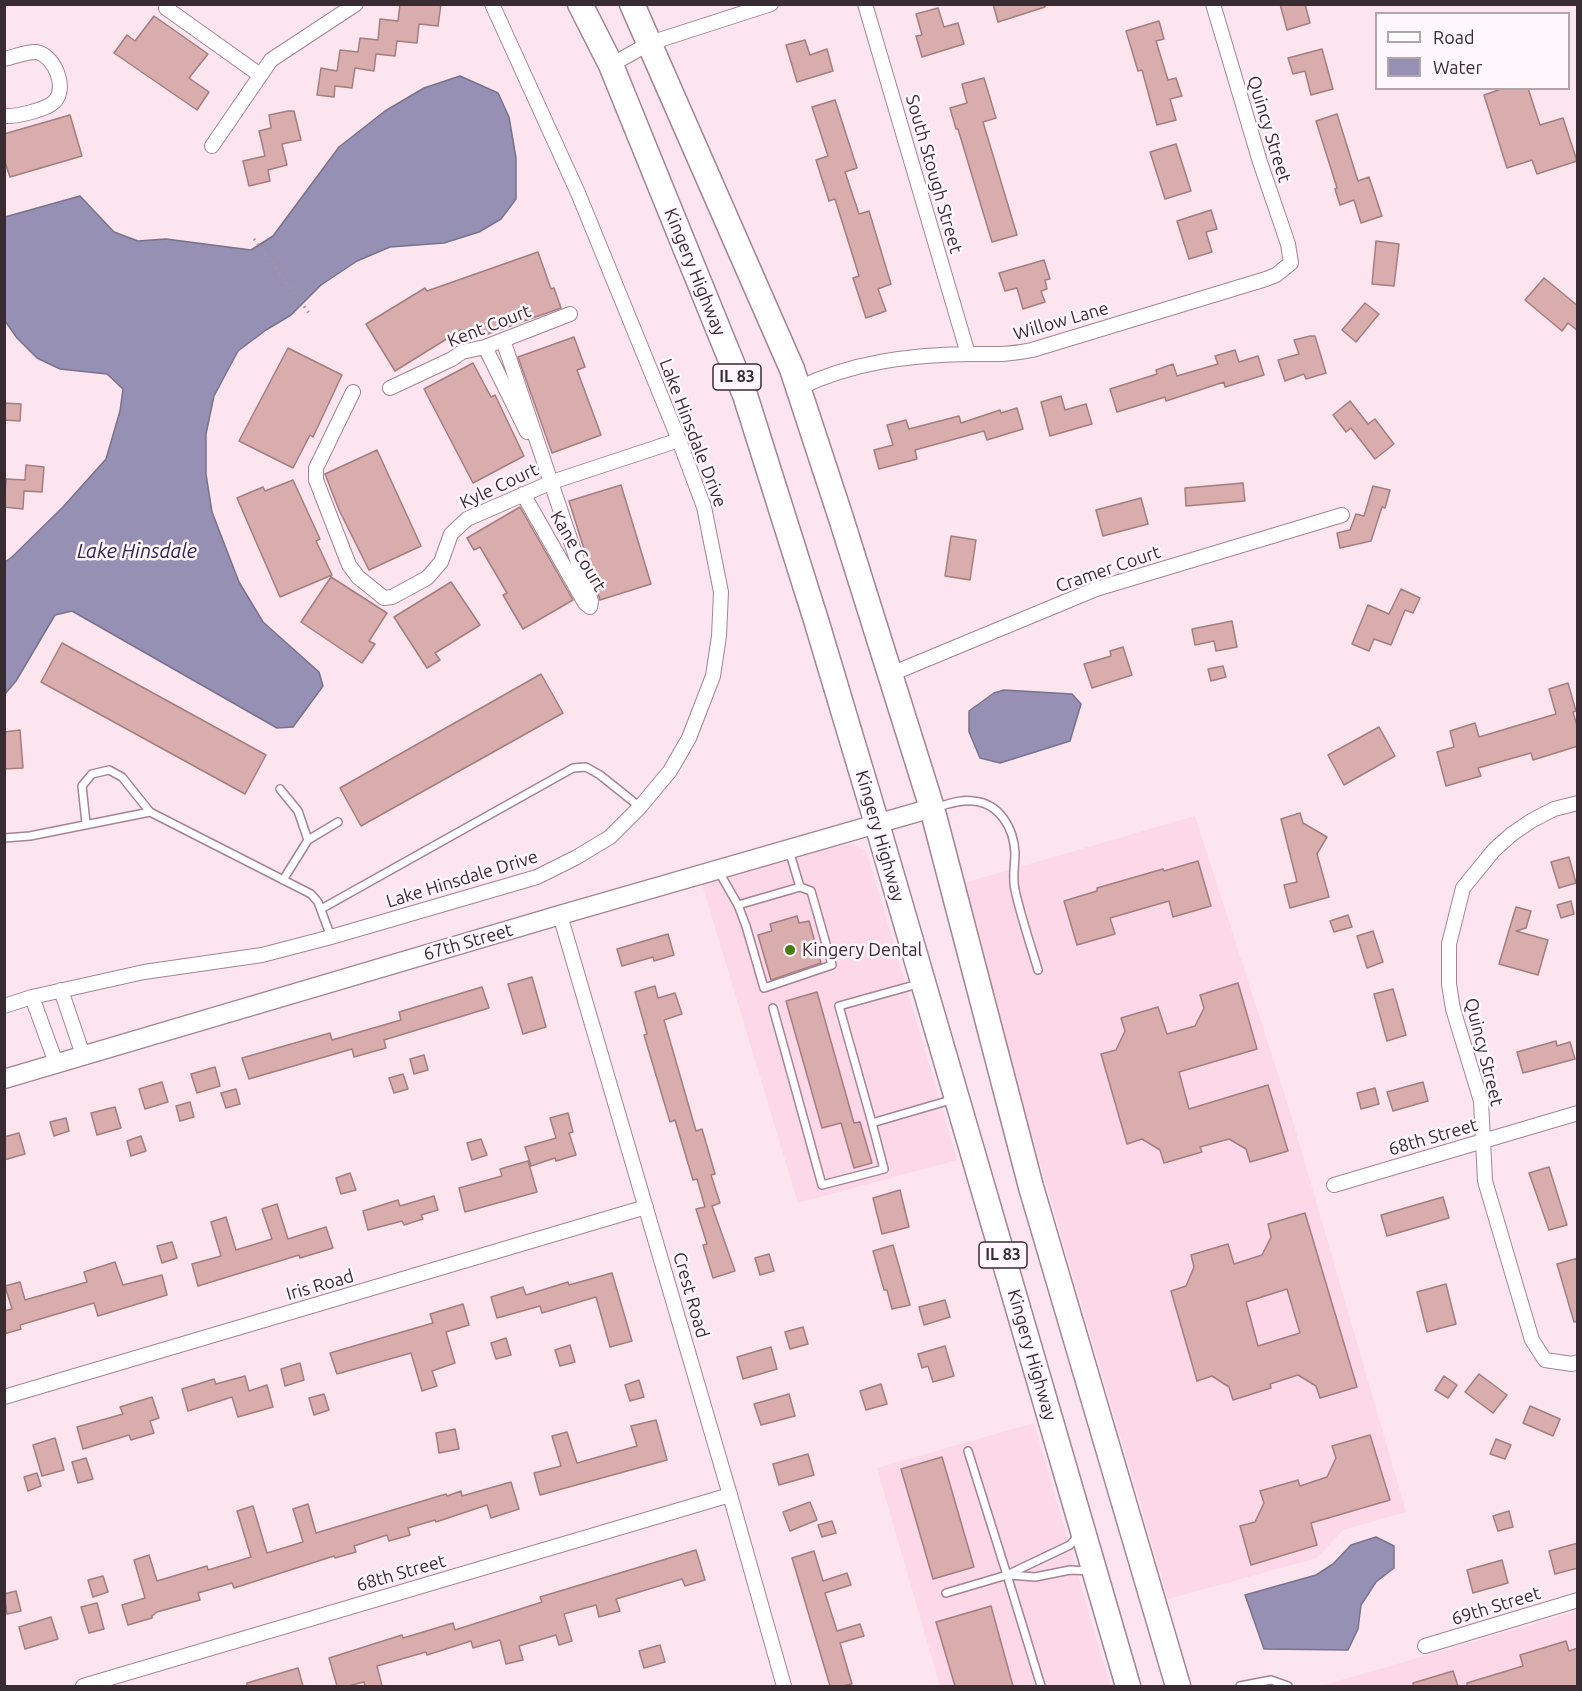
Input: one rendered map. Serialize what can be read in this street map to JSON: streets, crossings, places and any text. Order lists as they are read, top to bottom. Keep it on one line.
{"streets":{"highway":["Kingery Highway","IL 83"],"street":["Quincy Street","South Stough Street","Willow Lane","Kent Court","Lake Hinsdale Drive","Kyle Court","Kane Court","Cramer Court","67th Street","68th Street","Iris Road","Crest Road","69th Street"]},"crossings":[["Quincy Street","Willow Lane"],["Quincy Street","68th Street"],["South Stough Street","Willow Lane"],["Kingery Highway","67th Street"],["Willow Lane","IL 83"],["Kent Court","Kane Court"],["IL 83","Cramer Court"],["IL 83","67th Street"],["Lake Hinsdale Drive","Kyle Court"],["Kyle Court","Kane Court"],["67th Street","Crest Road"],["68th Street","Crest Road"],["Iris Road","Crest Road"]],"water":["Lake Hinsdale"],"places":["Kingery Dental"],"legend":["Road","Water"]}
